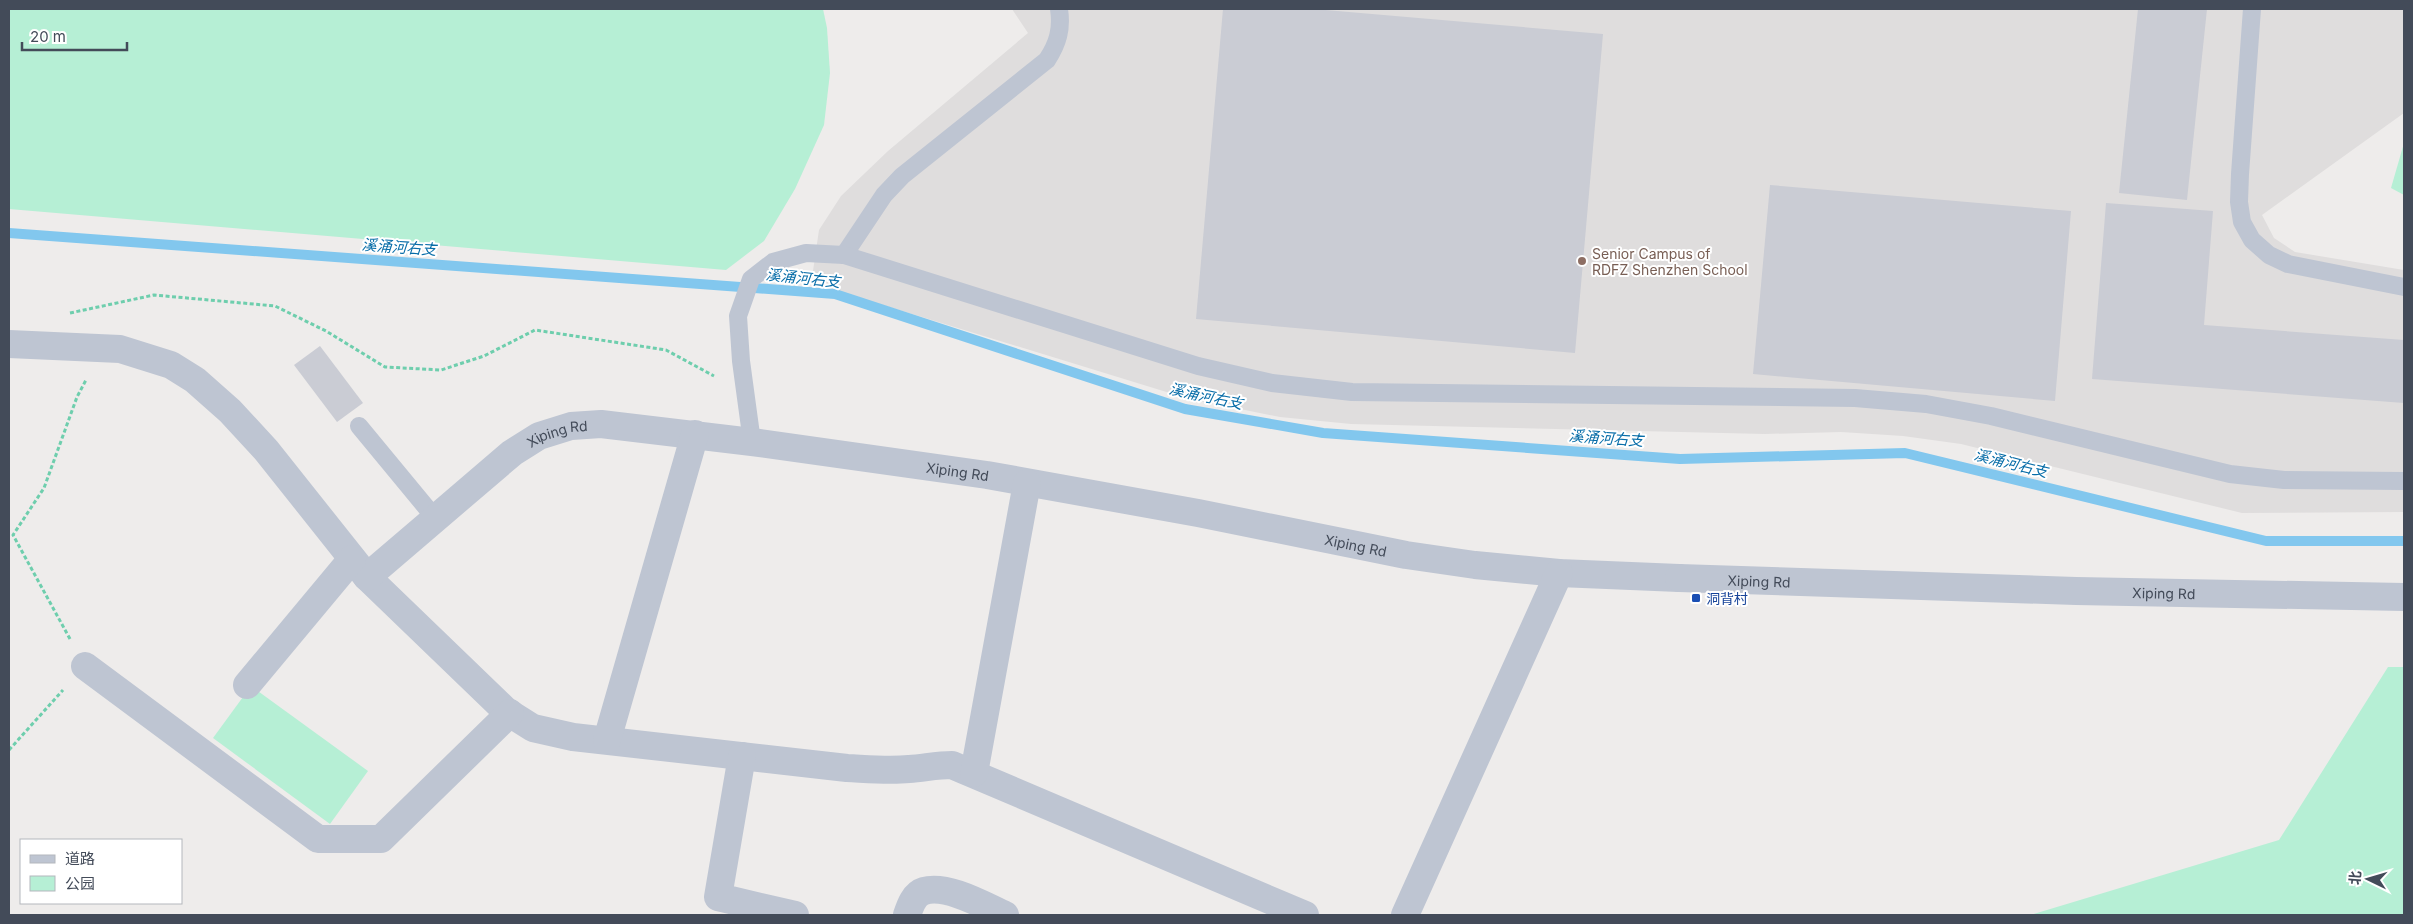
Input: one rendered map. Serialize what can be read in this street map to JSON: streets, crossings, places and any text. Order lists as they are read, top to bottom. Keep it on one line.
{"streets":{"street":["Xiping Rd"]},"water":["溪涌河右支"],"places":{"other":["Senior Campus of RDFZ Shenzhen School"],"transit":["洞背村"]},"legend":["道路","公园"],"scale_bar":"20 m","north":"left"}
